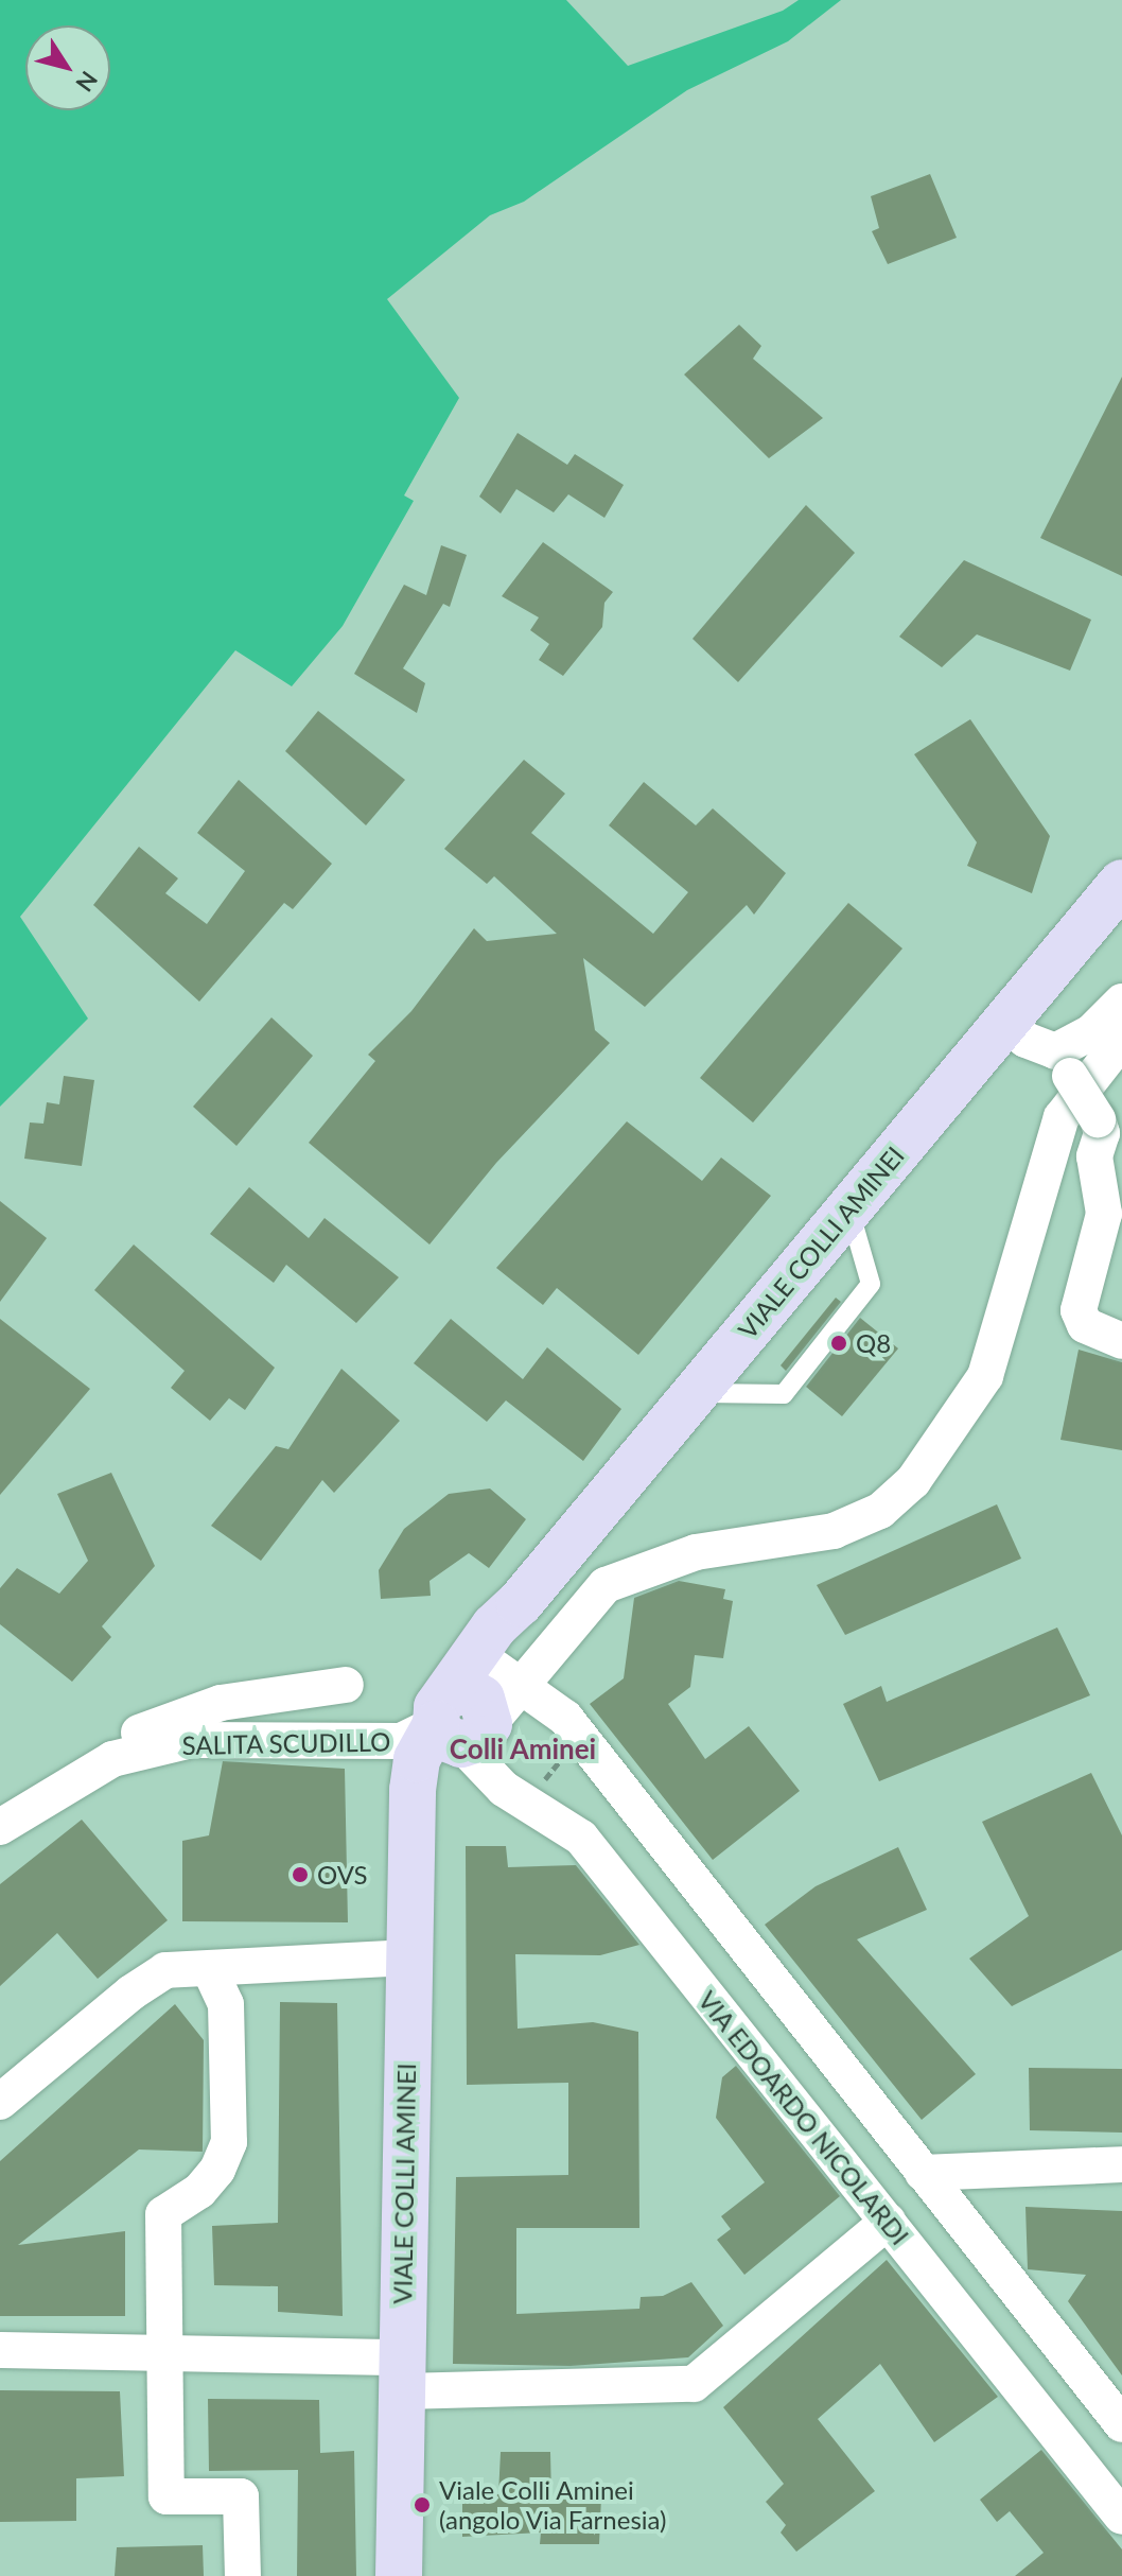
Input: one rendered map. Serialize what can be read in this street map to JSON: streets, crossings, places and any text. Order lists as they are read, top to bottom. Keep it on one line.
{"streets":{"main road":["VIALE COLLI AMINEI"],"street":["SALITA SCUDILLO","VIA EDOARDO NICOLARDI"]},"crossings":[["VIALE COLLI AMINEI","SALITA SCUDILLO"],["VIALE COLLI AMINEI","VIA EDOARDO NICOLARDI"],["SALITA SCUDILLO","VIA EDOARDO NICOLARDI"]],"districts":["Colli Aminei"],"places":["Q8","OVS","Viale Colli Aminei (angolo Via Farnesia)"],"north":"bottom right"}
